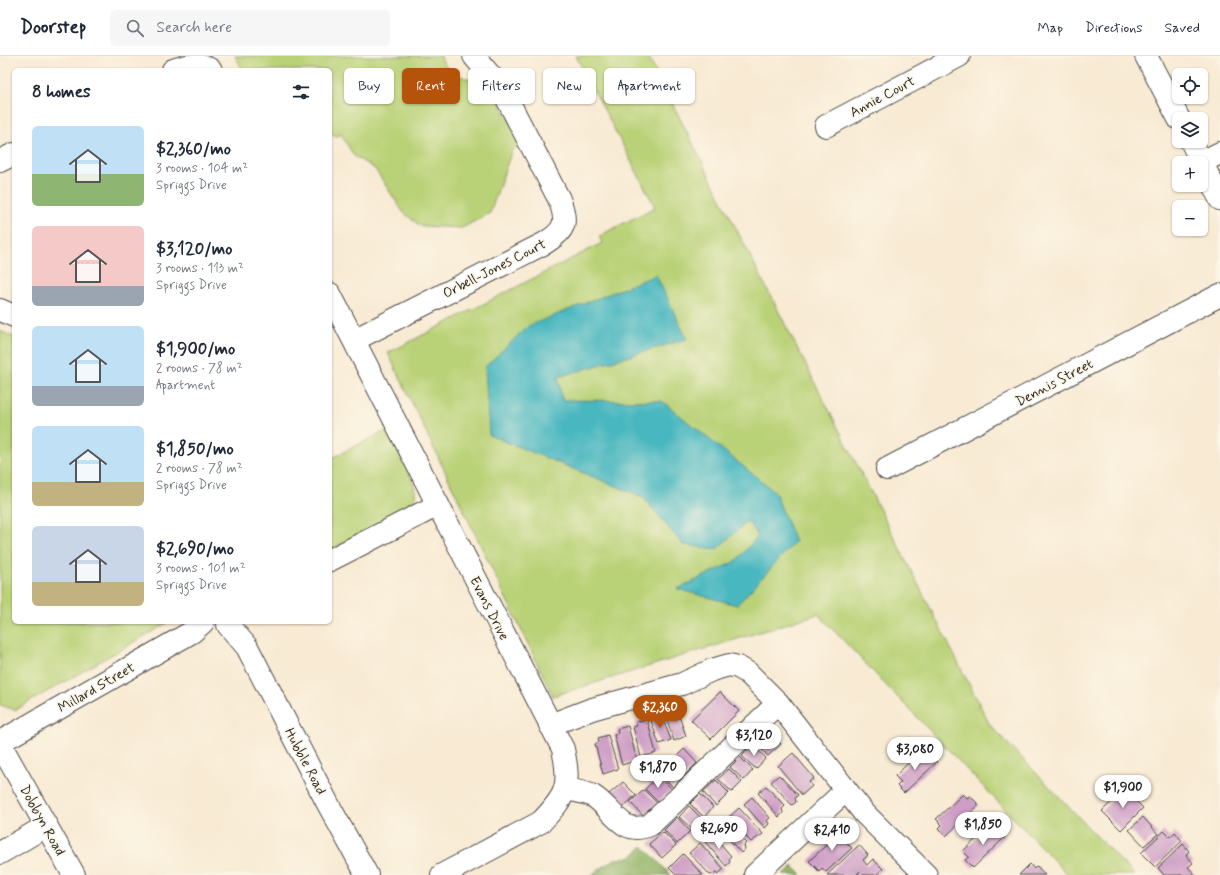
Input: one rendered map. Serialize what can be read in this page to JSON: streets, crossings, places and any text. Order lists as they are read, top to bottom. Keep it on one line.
{"streets":{"street":["Annie Court","Orbell-Jones Court","Dennis Street","Evans Drive","Millard Street","Hubble Road","Dobbyn Road"]},"crossings":[["Orbell-Jones Court","Evans Drive"],["Millard Street","Dobbyn Road"]],"page":{"header":"Doorstep","search":"Search here","nav":["Map","Directions","Saved"],"map_buttons":["+","−"],"chip":["Buy","Rent","Filters","New","Apartment"],"heading":"8 homes","list":[{"name":"$2,360/mo","note":"3 rooms · 104 m² · Spriggs Drive"},{"name":"$3,120/mo","note":"3 rooms · 113 m² · Spriggs Drive"},{"name":"$1,900/mo","note":"2 rooms · 78 m² · Apartment"},{"name":"$1,850/mo","note":"2 rooms · 78 m² · Spriggs Drive"},{"name":"$2,690/mo","note":"3 rooms · 101 m² · Spriggs Drive"}],"price":["$2,360","$3,120","$3,080","$1,870","$1,900","$1,850","$2,690","$2,410"]}}
